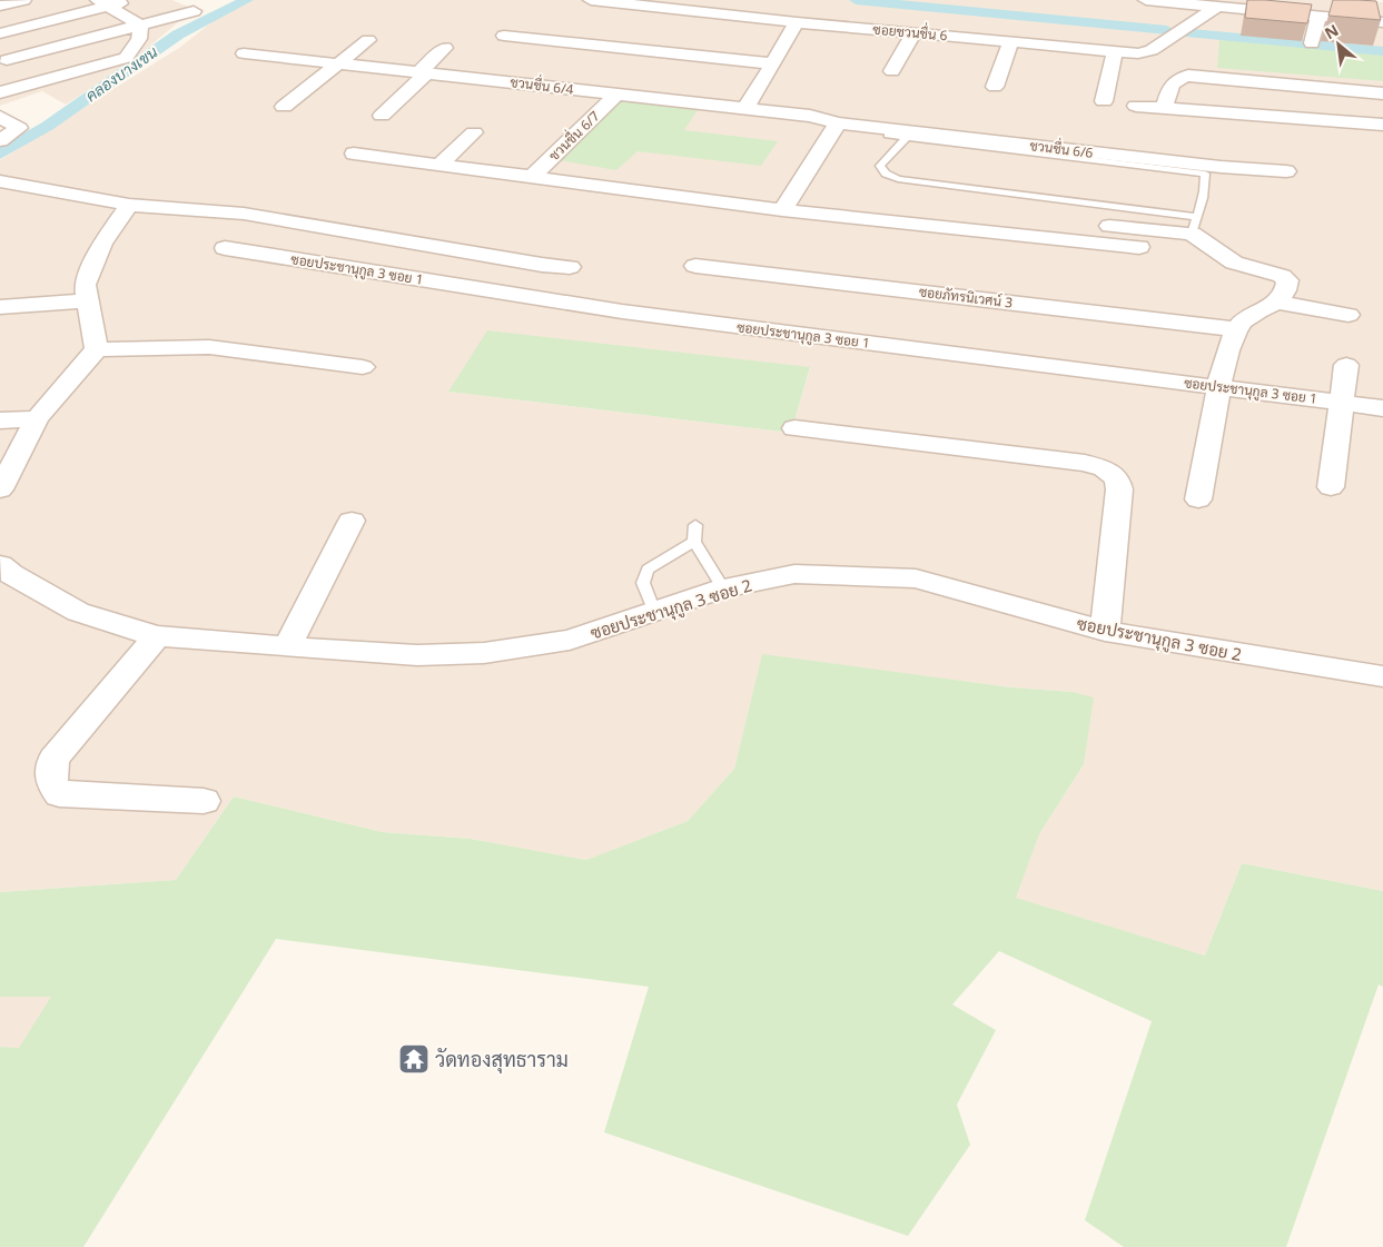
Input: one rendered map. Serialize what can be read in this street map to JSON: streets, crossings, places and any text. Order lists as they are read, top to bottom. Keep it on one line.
{"streets":{"street":["ซอยชวนชื่น 6","ชวนชื่น 6/4","ชวนชื่น 6/7","ชวนชื่น 6/6","ซอยประชานุกูล 3 ซอย 1","ซอยภัทรนิเวศน์ 3","ซอยประชานุกูล 3 ซอย 2"]},"crossings":[["ชวนชื่น 6/4","ชวนชื่น 6/7"],["ชวนชื่น 6/4","ชวนชื่น 6/6"]],"water":["คลองบางเขน"],"places":{"temple":["วัดทองสุทธาราม"]},"north":"top left"}
